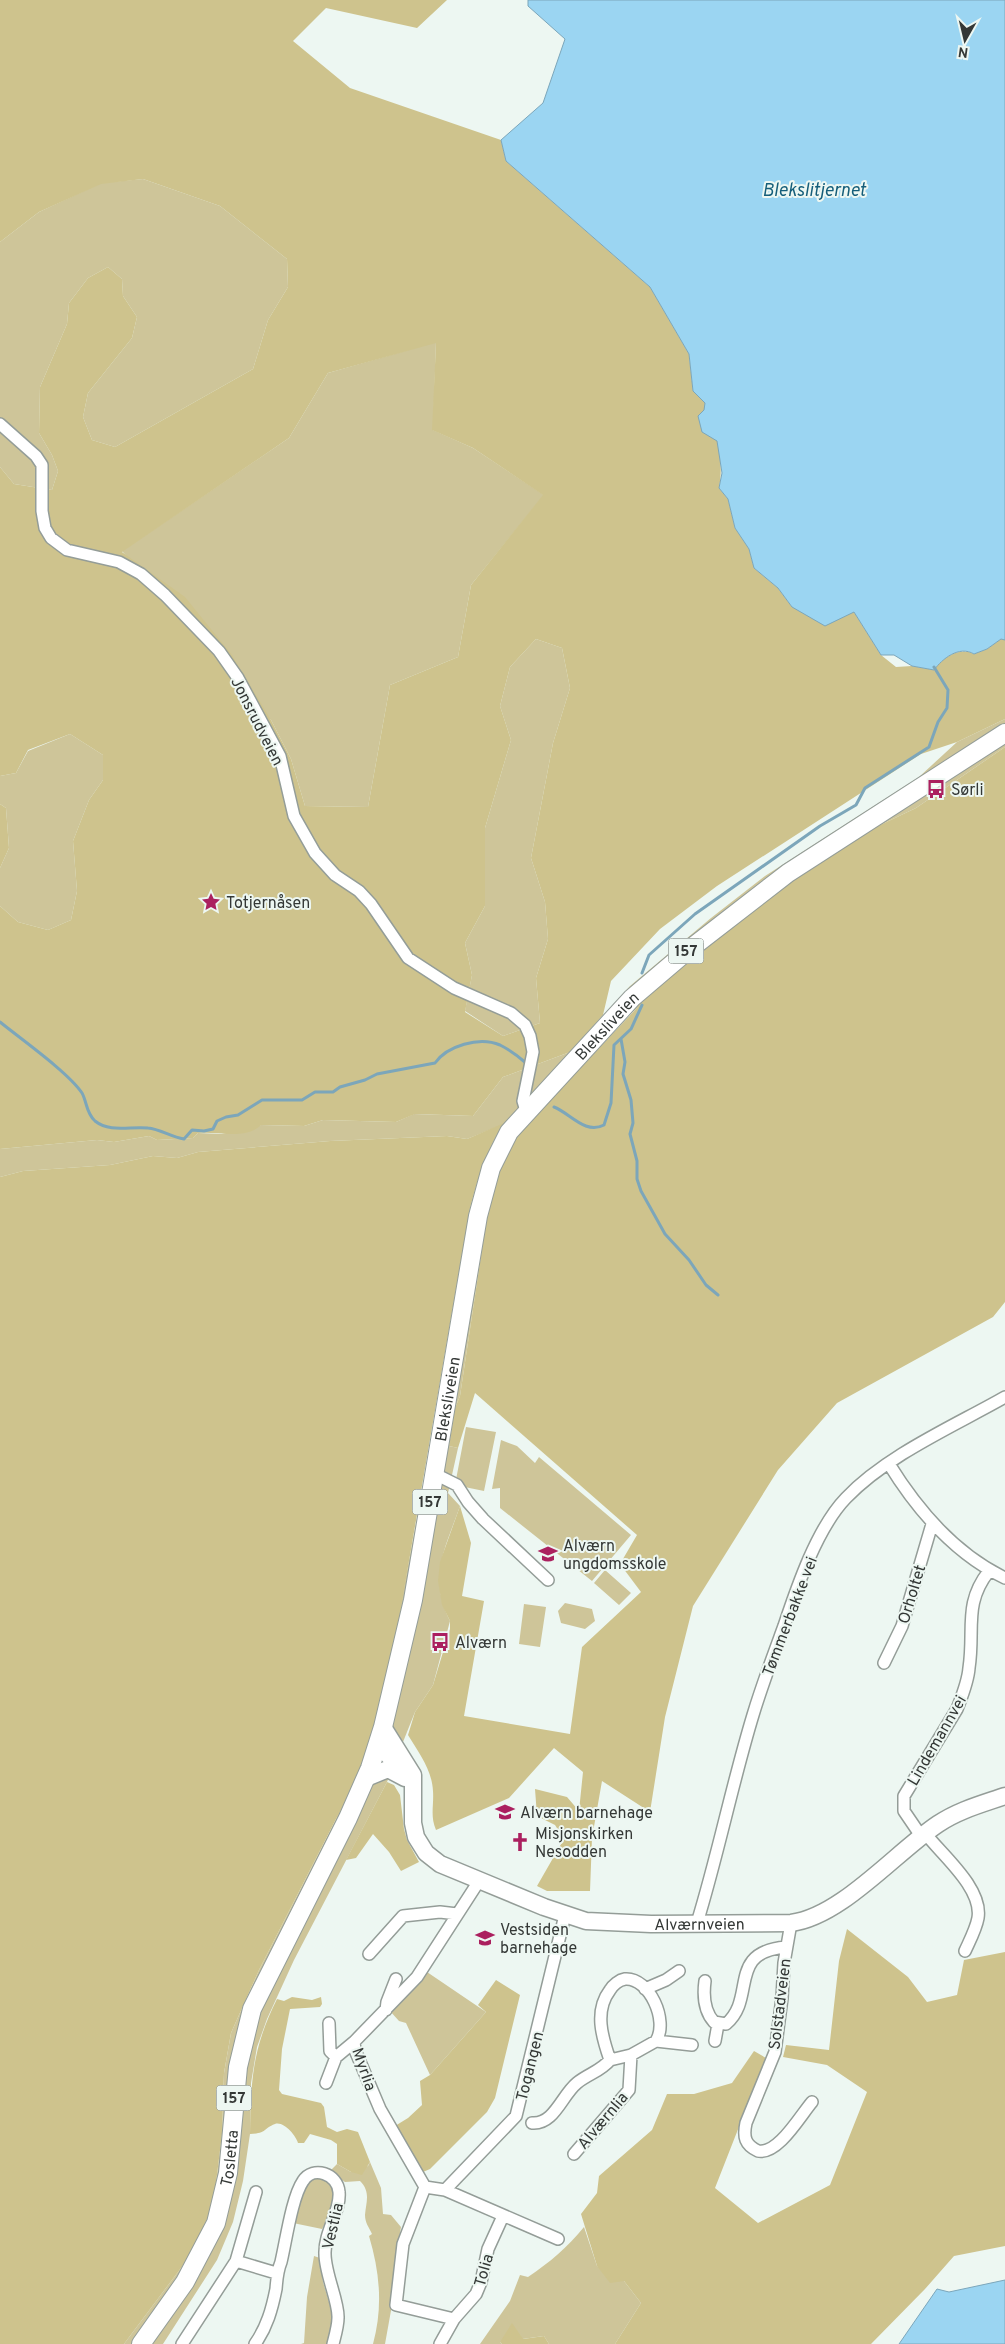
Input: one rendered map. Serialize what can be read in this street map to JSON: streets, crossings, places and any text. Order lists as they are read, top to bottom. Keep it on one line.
{"streets":{"main road":["157","Bleksliveien","Alværnveien","Tosletta"],"street":["Jonsrudveien","Orholtet","Tømmerbakke vei","Lindemannvei","Solstadveien","Togangen","Myrlia","Alværnlia","Vestlia","Tolia"]},"crossings":[["Jonsrudveien","Bleksliveien"],["157","Bleksliveien"],["157","Alværnveien"],["157","Tosletta"],["Bleksliveien","Alværnveien"],["Tømmerbakke vei","Alværnveien"],["Lindemannvei","Alværnveien"],["Alværnveien","Solstadveien"],["Alværnveien","Togangen"],["Alværnveien","Myrlia"]],"water":["Blekslitjernet"],"places":{"bus stop":["Sørli","Alværn"],"place":["Totjernåsen"],"school or university":["Alværn ungdomsskole","Alværn barnehage","Vestsiden barnehage"],"church":["Misjonskirken Nesodden"]},"north":"bottom"}
